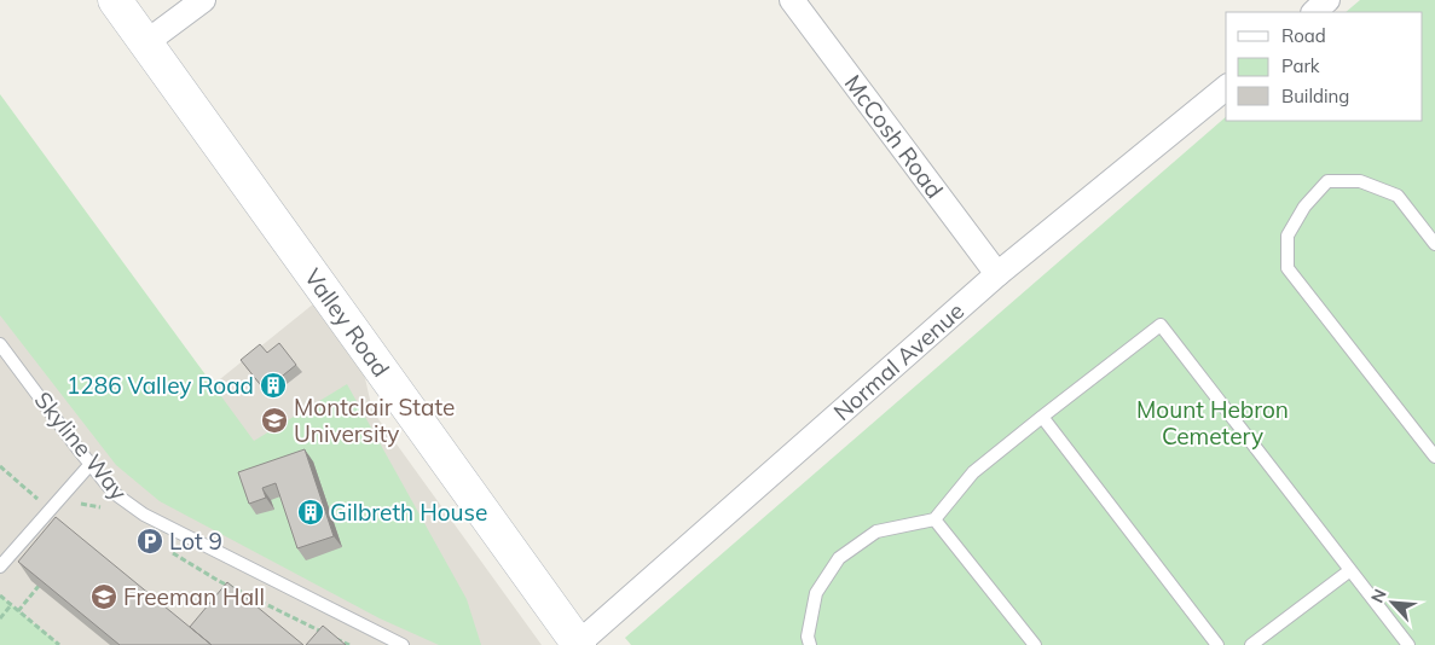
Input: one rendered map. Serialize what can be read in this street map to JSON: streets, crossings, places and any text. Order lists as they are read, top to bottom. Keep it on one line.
{"streets":{"main road":["Valley Road"],"street":["McCosh Road","Normal Avenue"],"lane":["Skyline Way"]},"crossings":[["McCosh Road","Normal Avenue"],["Valley Road","Normal Avenue"]],"parks":["Mount Hebron Cemetery"],"places":{"building":["1286 Valley Road","Gilbreth House"],"school or university":["Montclair State University","Freeman Hall"],"parking":["Lot 9"]},"legend":["Road","Park","Building"],"north":"top left"}
